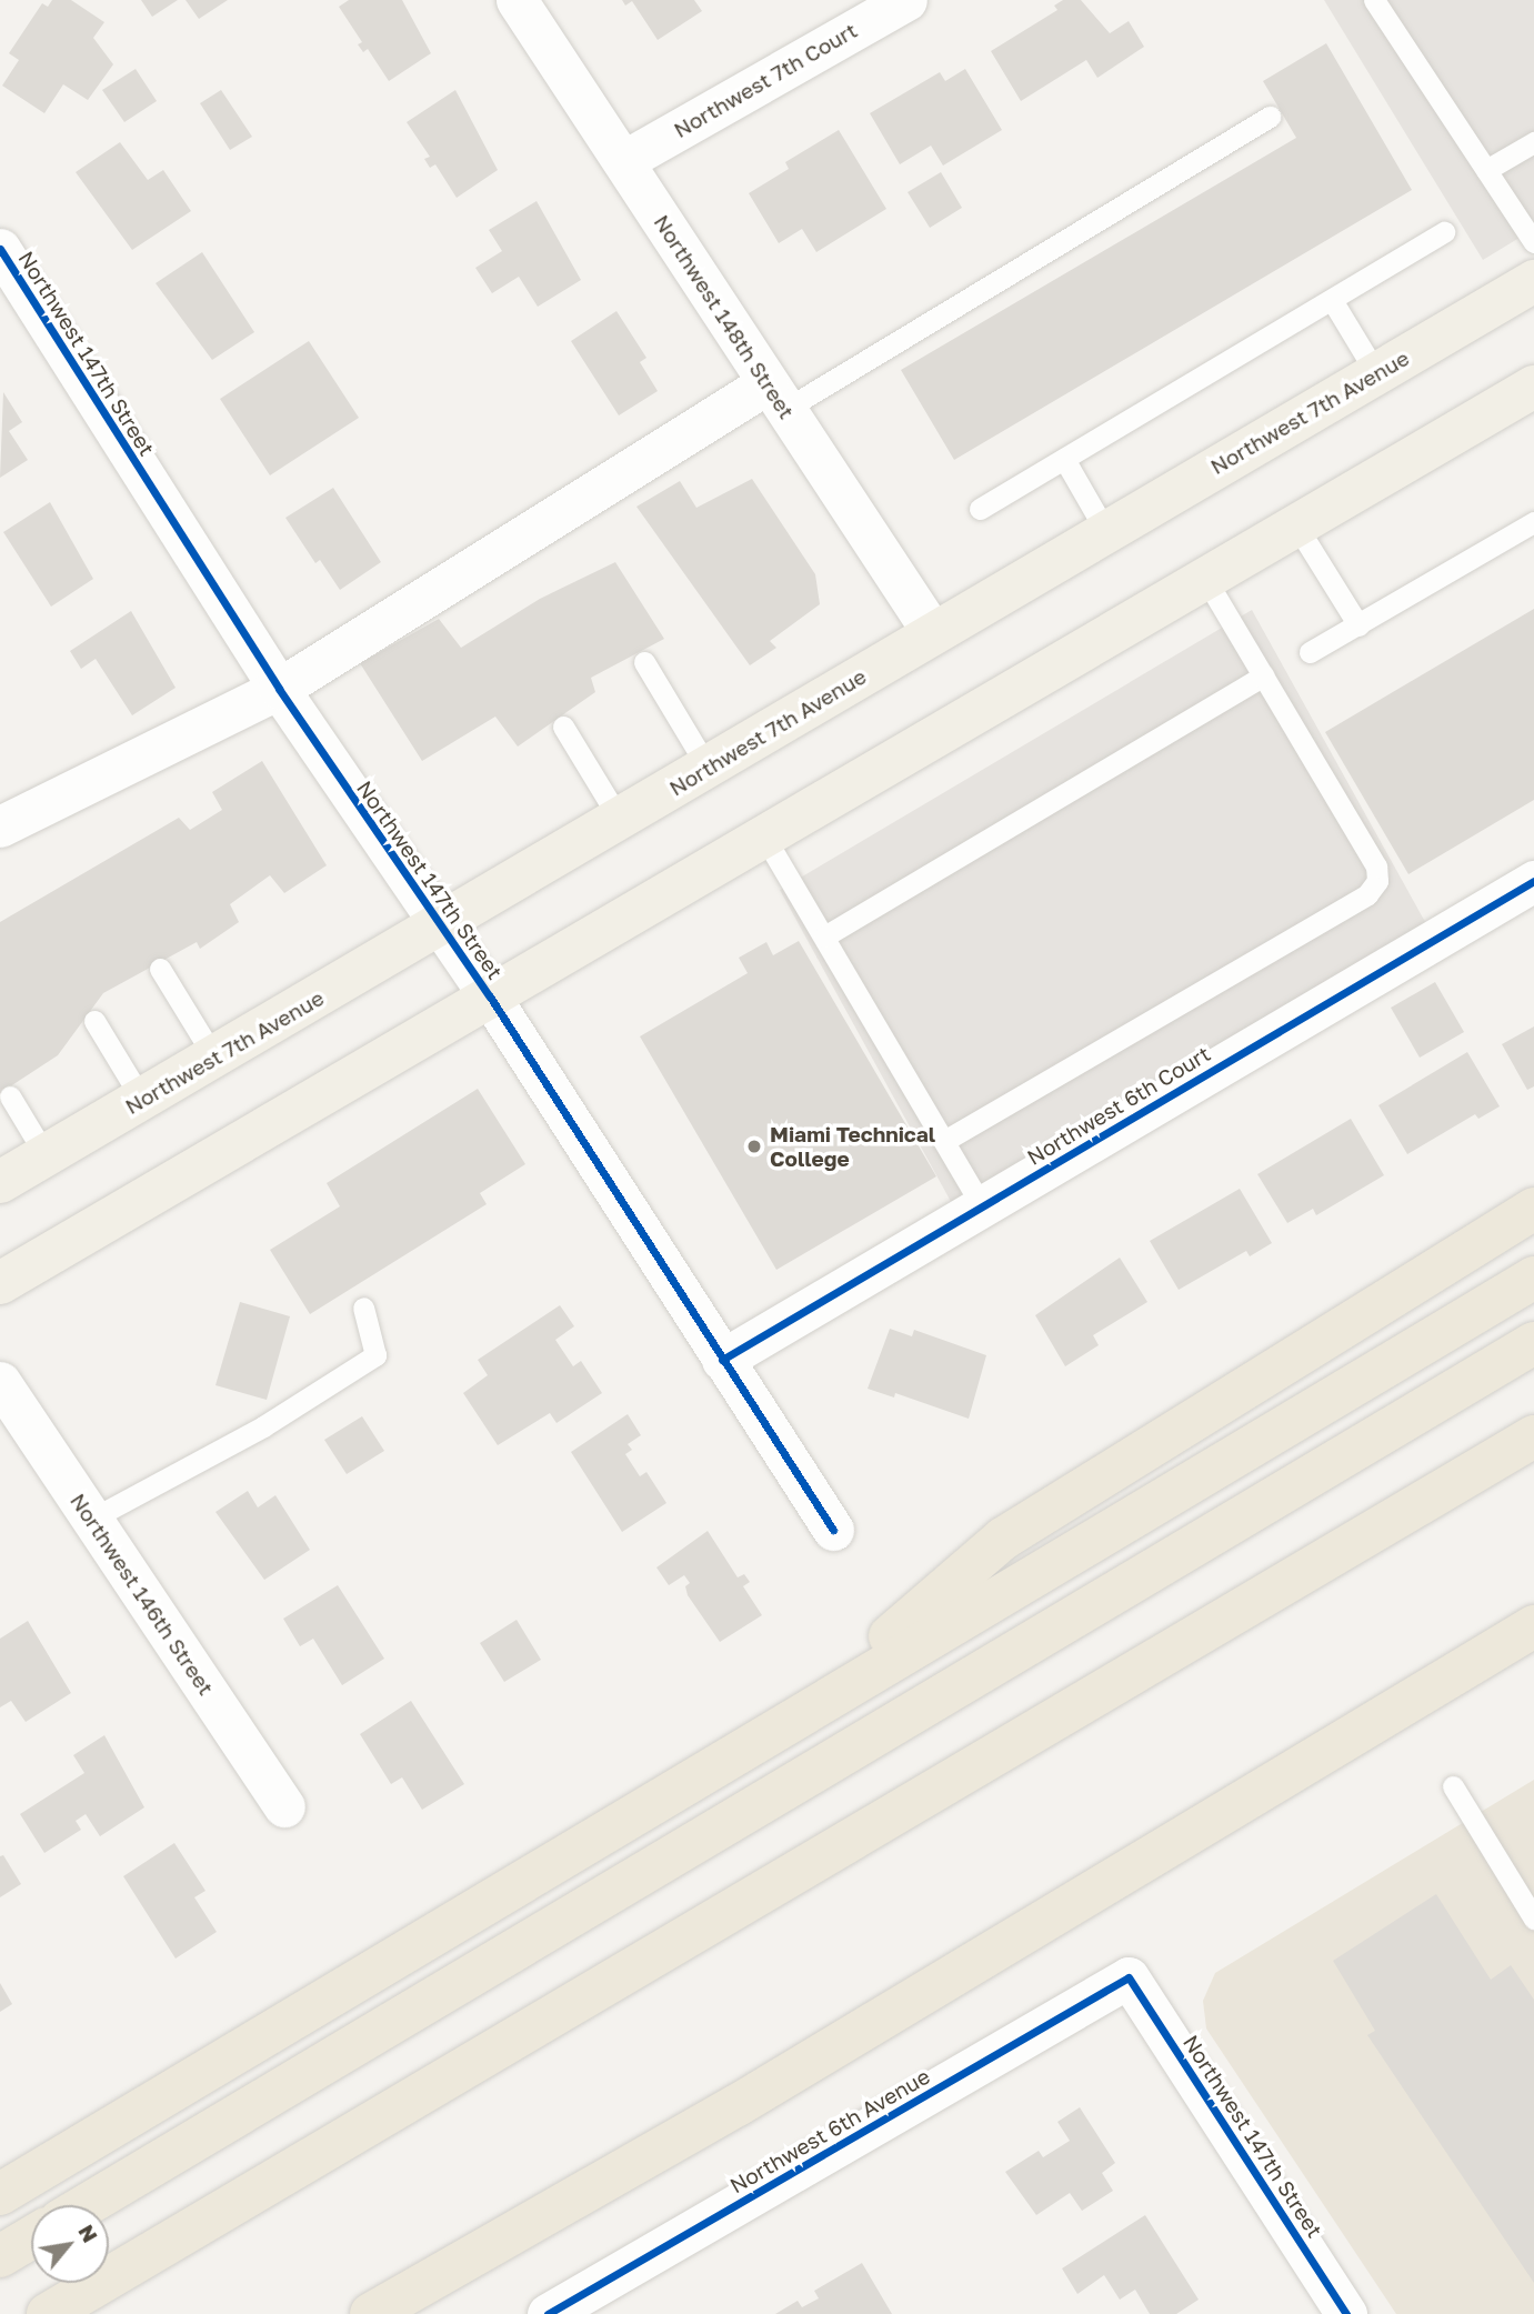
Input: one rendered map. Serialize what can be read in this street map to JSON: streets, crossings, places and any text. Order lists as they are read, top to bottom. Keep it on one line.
{"streets":{"main road":["Northwest 7th Avenue"],"street":["Northwest 7th Court","Northwest 148th Street","Northwest 147th Street","Northwest 6th Court","Northwest 146th Street","Northwest 6th Avenue"]},"crossings":[["Northwest 7th Court","Northwest 148th Street"],["Northwest 148th Street","Northwest 7th Avenue"],["Northwest 147th Street","Northwest 7th Avenue"],["Northwest 147th Street","Northwest 6th Court"],["Northwest 147th Street","Northwest 6th Avenue"]],"places":["Miami Technical College"],"north":"top right"}
